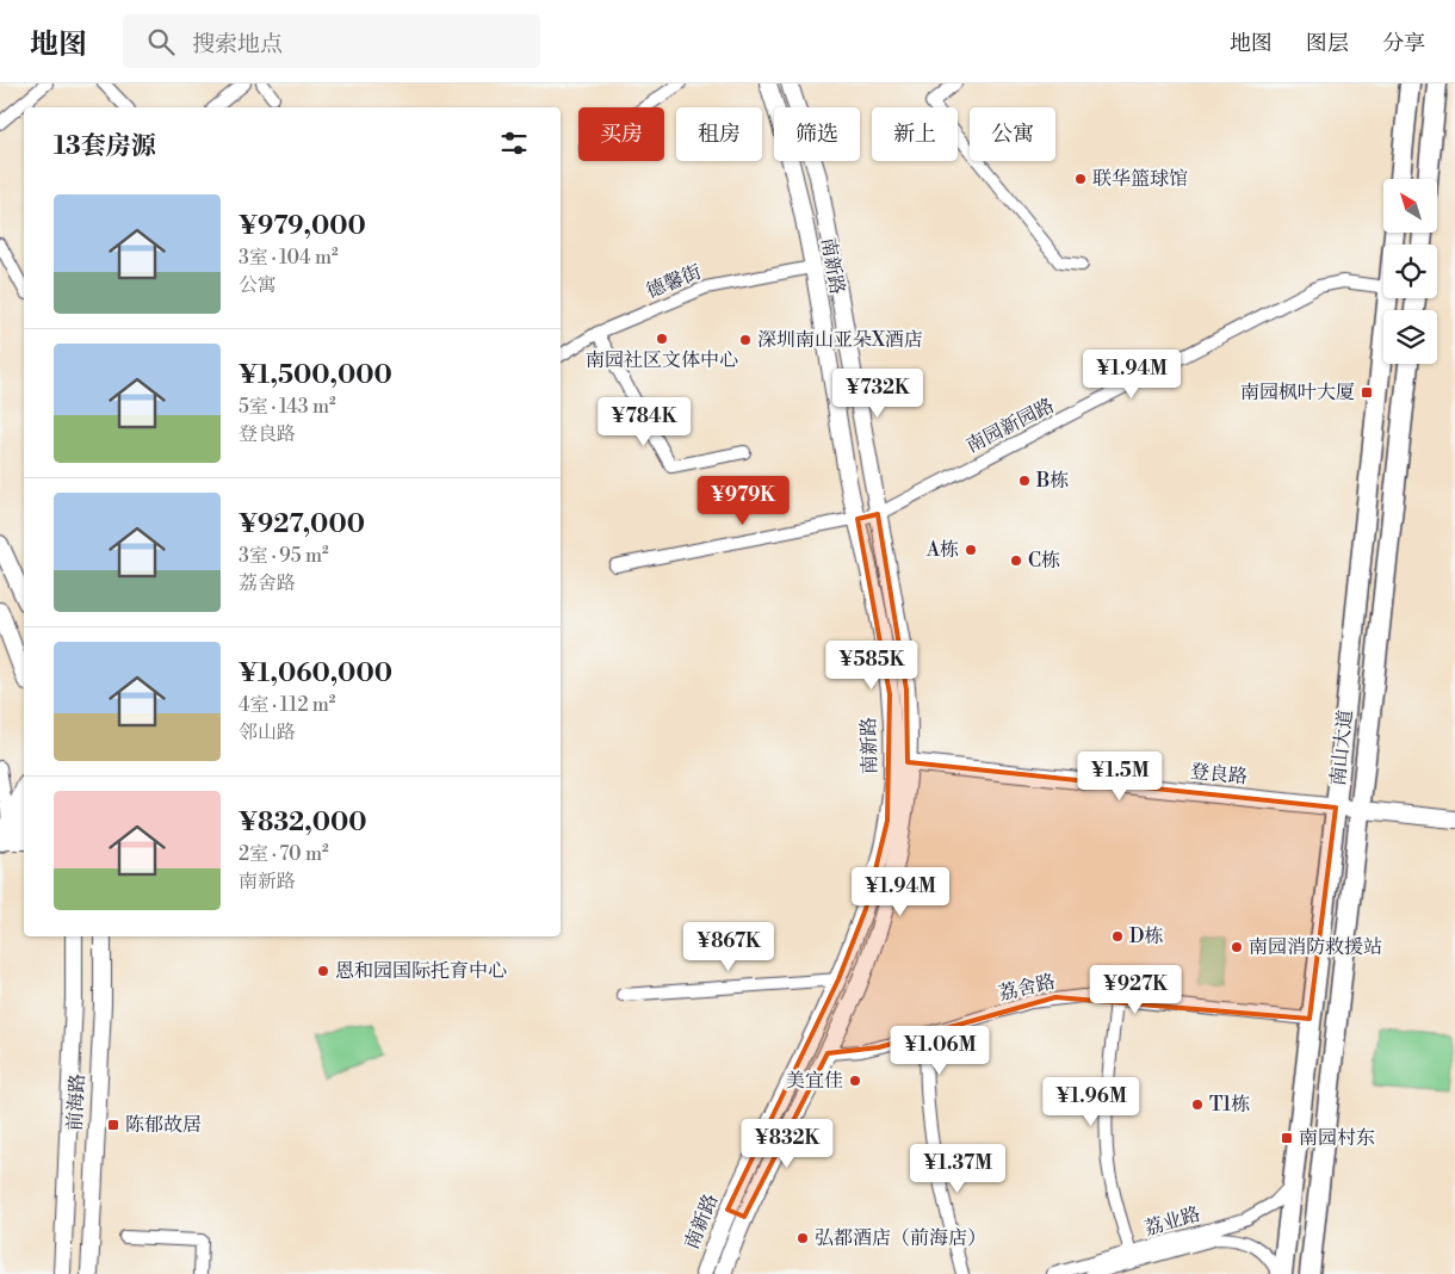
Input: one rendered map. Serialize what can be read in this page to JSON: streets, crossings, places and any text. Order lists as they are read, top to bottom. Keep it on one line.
{"streets":{"main road":["南新路","南山大道","登良路","前海路"],"street":["德馨街","南园新园路","荔舍路","荔业路"]},"crossings":[["南新路","德馨街"],["南新路","南园新园路"],["南新路","登良路"],["南新路","荔舍路"],["南山大道","登良路"],["南山大道","荔舍路"],["南山大道","荔业路"]],"places":{"other":["联华篮球馆","南园社区文体中心","深圳南山亚朵X酒店","B栋","A栋","C栋","D栋","南园消防救援站","恩和园国际托育中心","美宜佳","T1栋","弘都酒店（前海店）"],"transit":["南园枫叶大厦","陈郁故居","南园村东"]},"north":"top left","page":{"header":"地图","search":"搜索地点","nav":["地图","图层","分享"],"chip":["买房","租房","筛选","新上","公寓"],"heading":"13套房源","list":[{"name":"¥979,000","note":"3室 · 104 m² · 公寓"},{"name":"¥1,500,000","note":"5室 · 143 m² · 登良路"},{"name":"¥927,000","note":"3室 · 95 m² · 荔舍路"},{"name":"¥1,060,000","note":"4室 · 112 m² · 邻山路"},{"name":"¥832,000","note":"2室 · 70 m² · 南新路"}],"price":["¥1.94M","¥732K","¥784K","¥979K","¥585K","¥1.5M","¥1.94M","¥867K","¥927K","¥1.06M","¥1.96M","¥832K","¥1.37M"]}}
